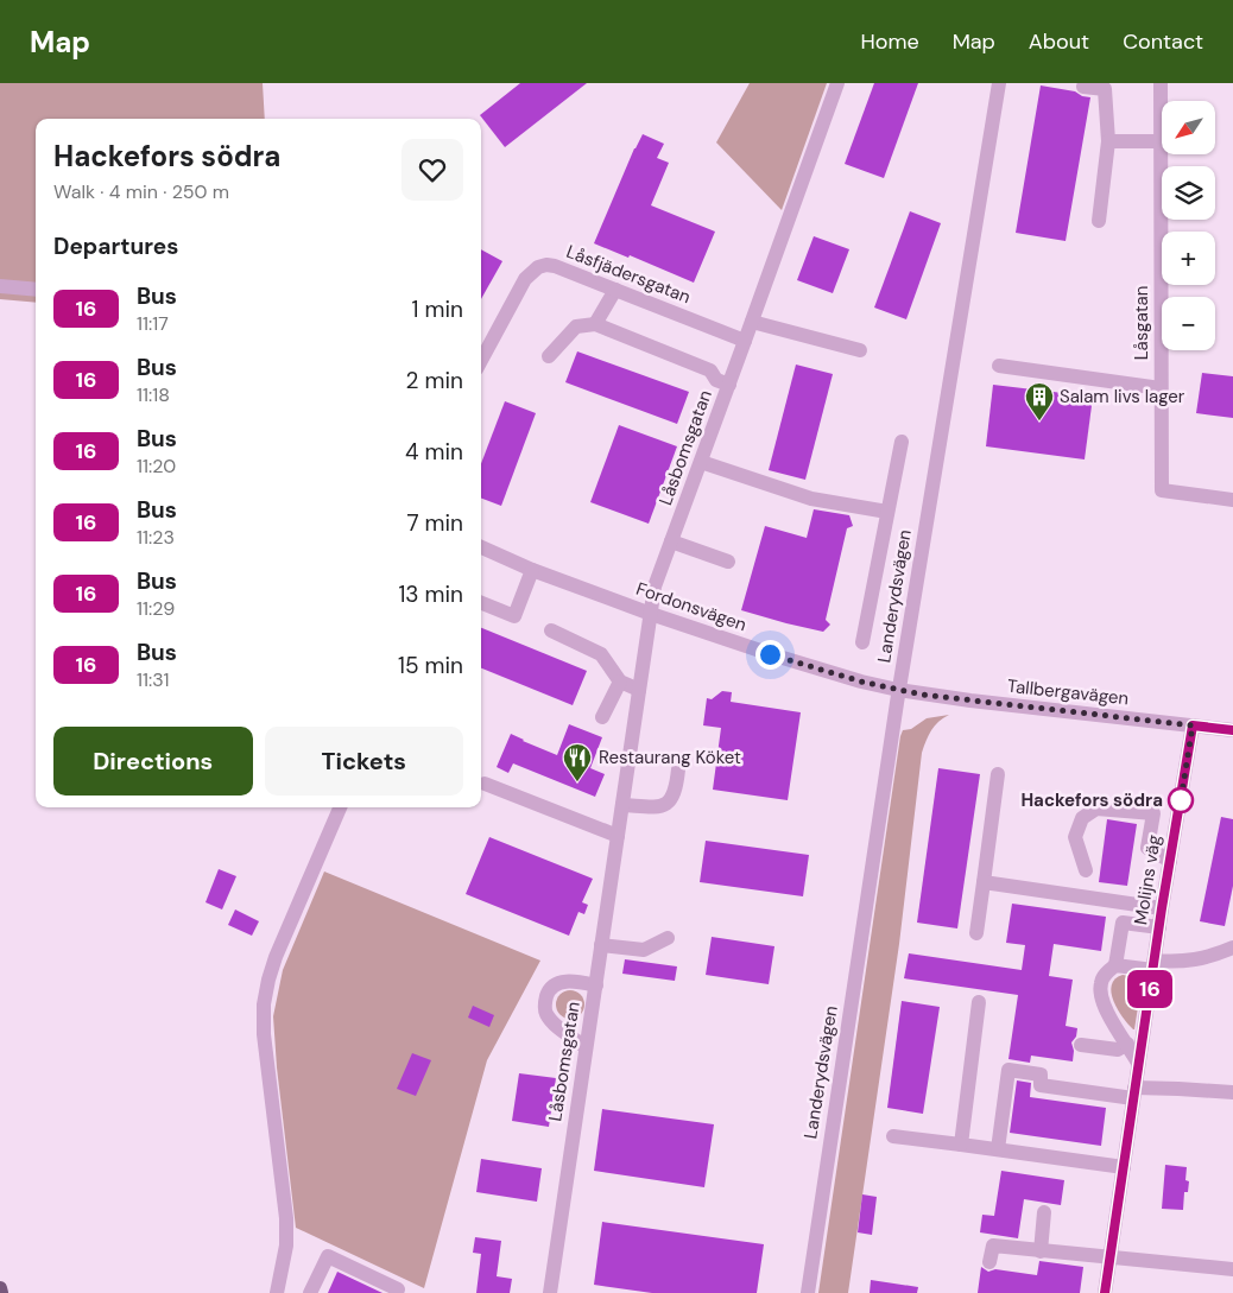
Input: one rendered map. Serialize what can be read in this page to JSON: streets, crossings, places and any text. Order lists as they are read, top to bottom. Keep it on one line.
{"streets":{"street":["Låsfjädersgatan","Låsgatan","Låsbomsgatan","Landerydsvägen","Fordonsvägen","Tallbergavägen","Molijns väg"]},"crossings":[["Låsfjädersgatan","Låsbomsgatan"],["Låsbomsgatan","Fordonsvägen"],["Landerydsvägen","Fordonsvägen"],["Landerydsvägen","Tallbergavägen"],["Fordonsvägen","Tallbergavägen"],["Tallbergavägen","Molijns väg"]],"places":{"building":["Salam livs lager"],"restaurant":["Restaurang Köket"],"other":["Hackefors södra"]},"lines":["bus line 16"],"north":"bottom left","page":{"header":"Map","nav":["Home","Map","About","Contact"],"on_map":"16","map_buttons":["+","−"],"heading":[["Hackefors södra","Walk · 4 min · 250 m"],"Departures"],"list":[{"mark":"16","name":"Bus","note":"11:17","value":"1 min"},{"mark":"16","name":"Bus","note":"11:18","value":"2 min"},{"mark":"16","name":"Bus","note":"11:20","value":"4 min"},{"mark":"16","name":"Bus","note":"11:23","value":"7 min"},{"mark":"16","name":"Bus","note":"11:29","value":"13 min"},{"mark":"16","name":"Bus","note":"11:31","value":"15 min"}],"buttons":["Directions","Tickets"]}}
